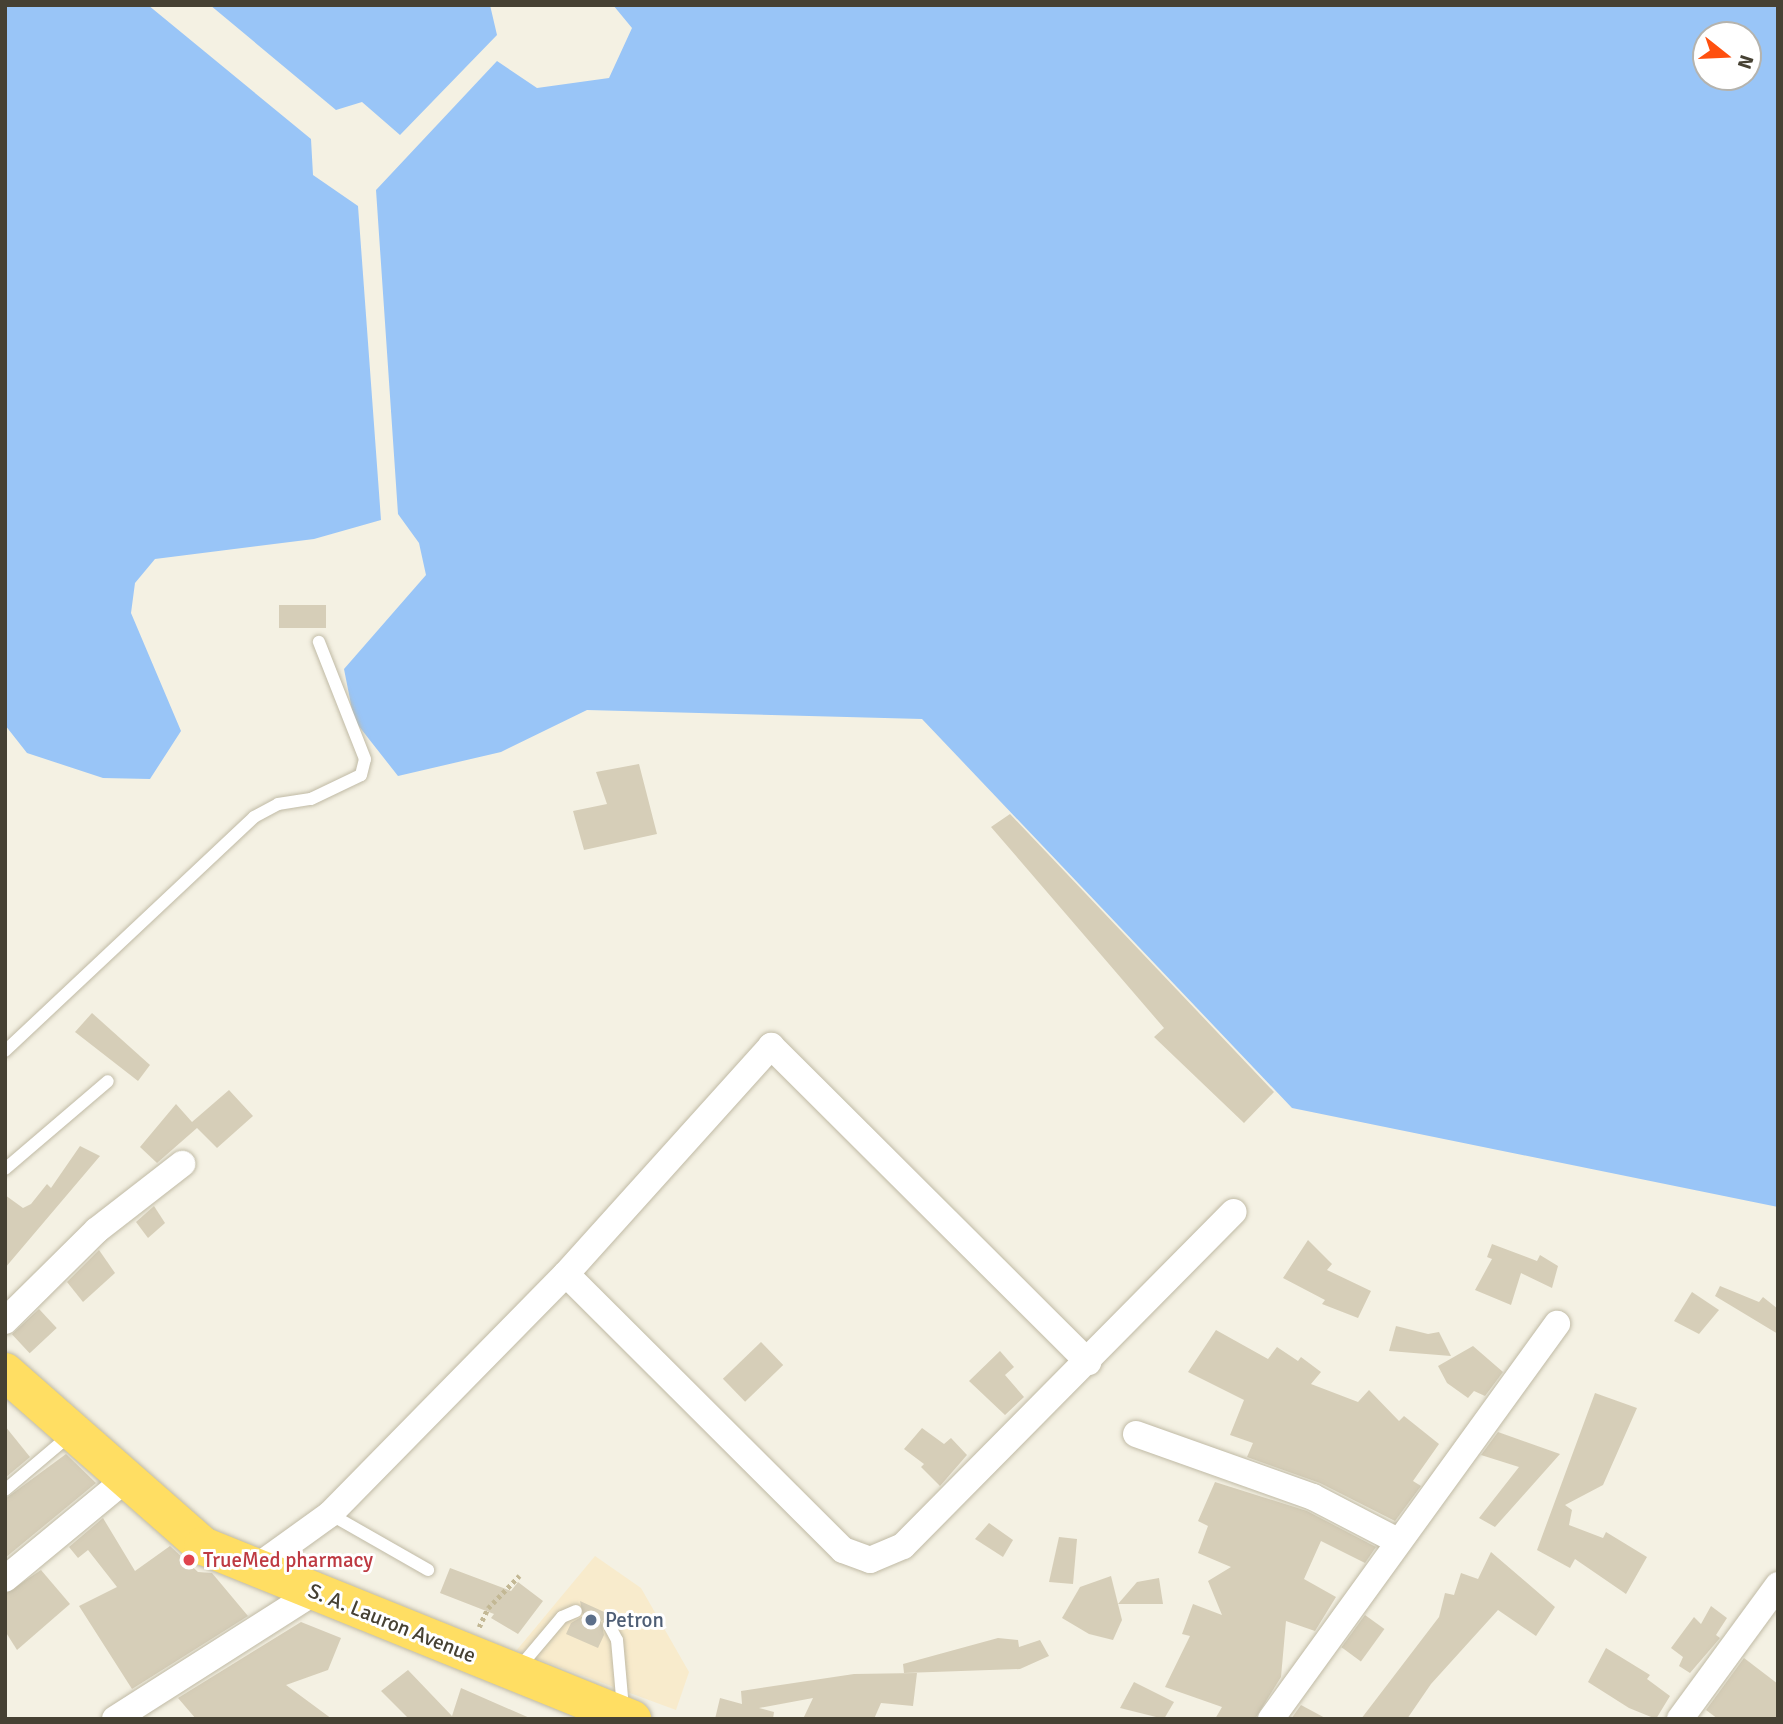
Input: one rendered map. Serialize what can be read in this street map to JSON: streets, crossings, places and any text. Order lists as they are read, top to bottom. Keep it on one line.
{"streets":{"highway":["S. A. Lauron Avenue"]},"places":["TrueMed pharmacy","Petron"],"north":"right"}
